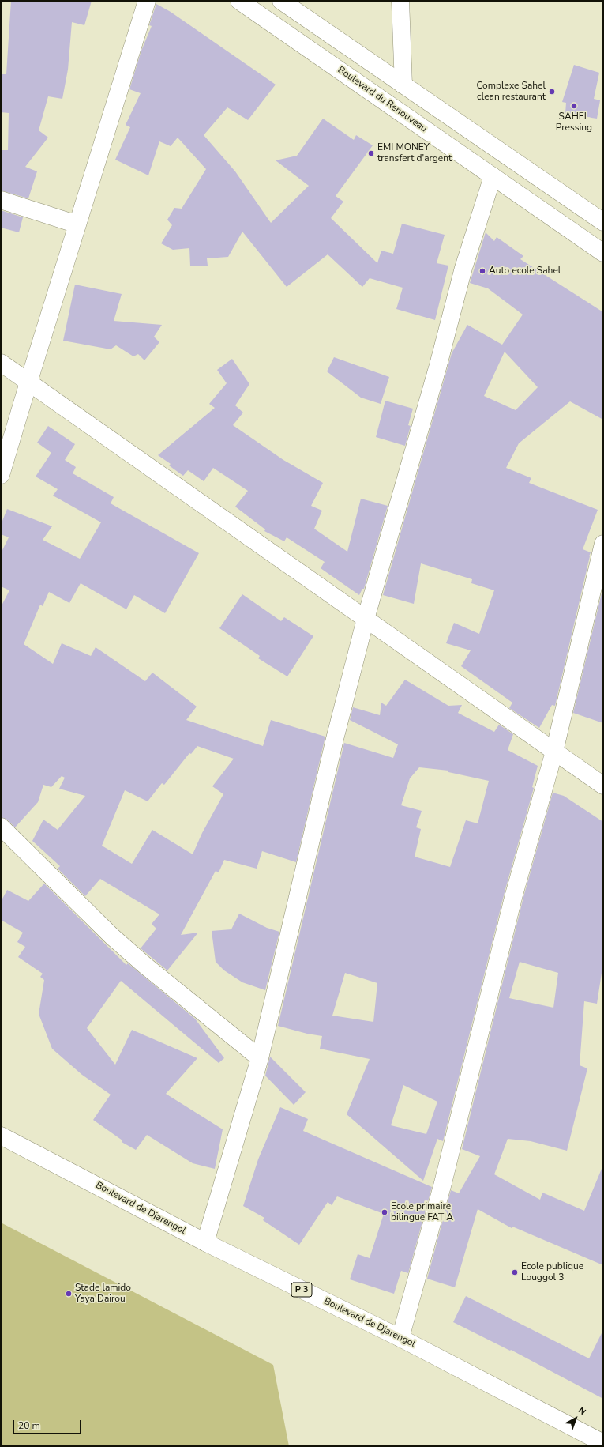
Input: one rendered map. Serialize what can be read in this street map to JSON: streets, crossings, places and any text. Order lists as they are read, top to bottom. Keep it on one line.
{"streets":{"street":["Boulevard du Renouveau","Boulevard de Djarengol","P 3"]},"places":["Complexe Sahel clean restaurant","SAHEL Pressing","EMI MONEY transfert d'argent","Auto ecole Sahel","Ecole primaire bilingue FATIA","Ecole publique Louggol 3","Stade lamido Yaya Dairou"],"scale_bar":"20 m","north":"top right"}
